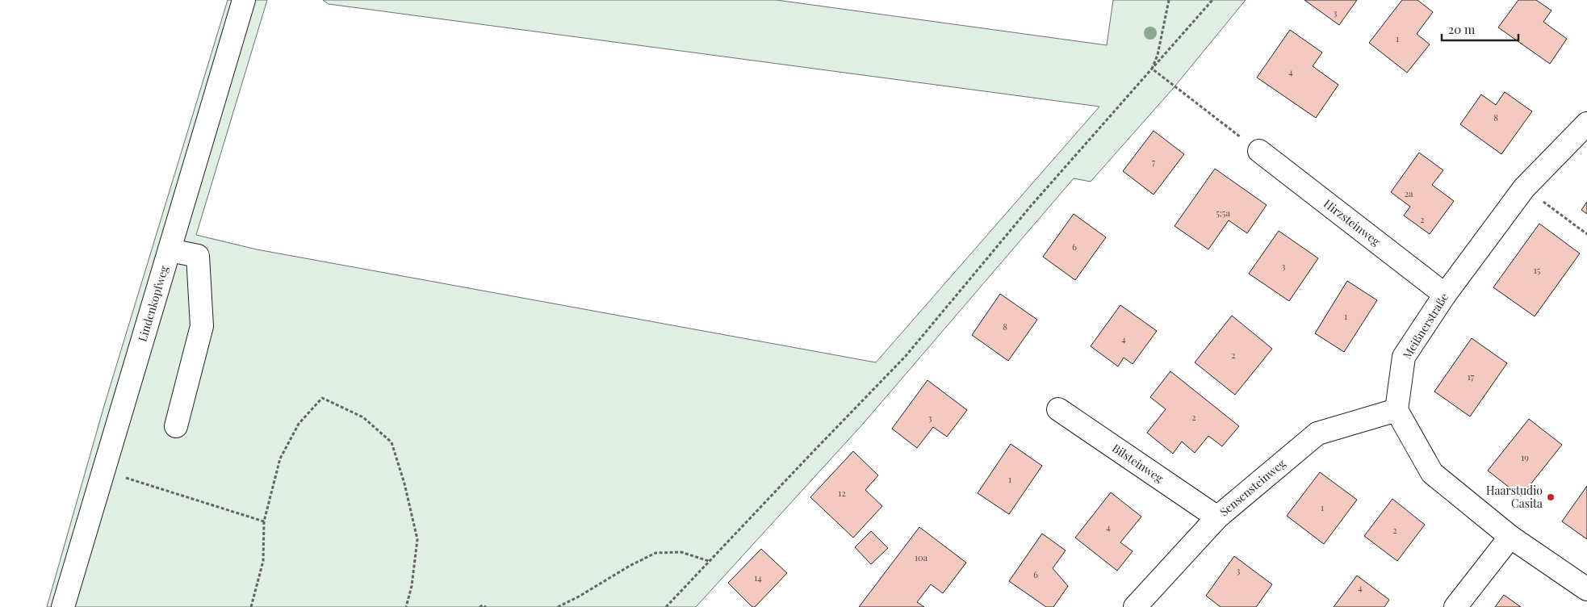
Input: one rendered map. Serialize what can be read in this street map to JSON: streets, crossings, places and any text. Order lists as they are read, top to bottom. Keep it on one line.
{"streets":{"street":["Hirzsteinweg","Lindenkopfweg","Meißnerstraße","Bilsteinweg","Sensensteinweg"]},"crossings":[["Hirzsteinweg","Meißnerstraße"],["Meißnerstraße","Sensensteinweg"],["Bilsteinweg","Sensensteinweg"]],"places":["Haarstudio Casita"],"house_numbers":["3","1","4","8","7","2a","5;5a","2","6","3","15","1","8","4","2","17","2","3","19","1","12","1","4","2","10a","3","6","14","4"],"scale_bar":"20 m"}
